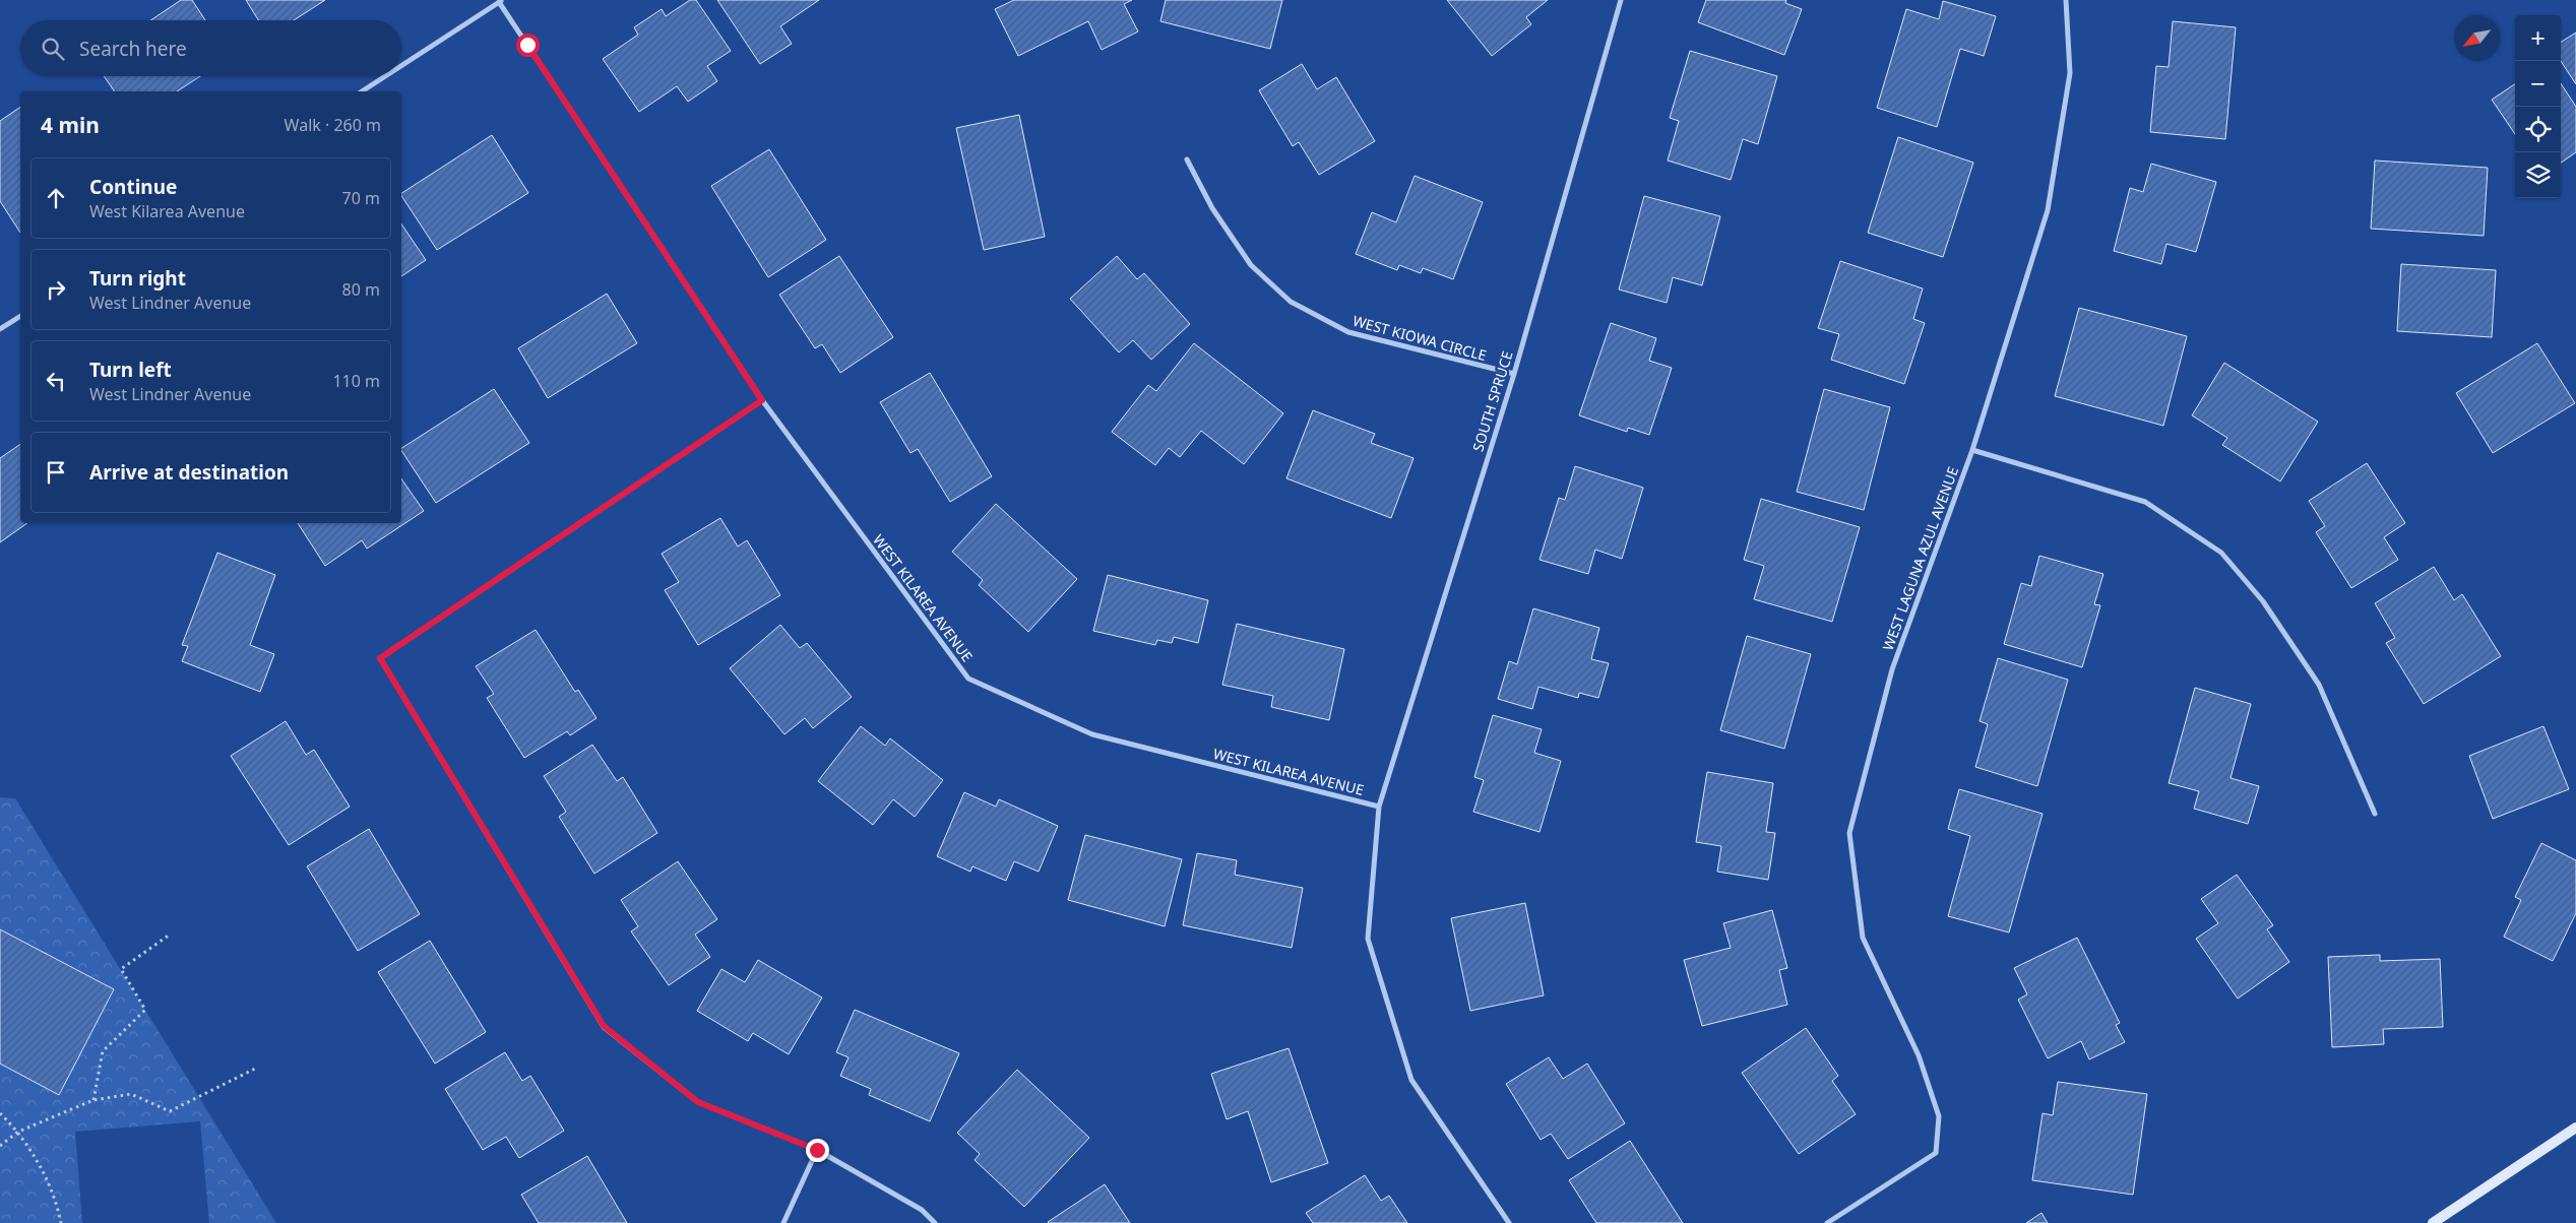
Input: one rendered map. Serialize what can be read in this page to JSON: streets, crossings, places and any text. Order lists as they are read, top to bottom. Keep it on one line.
{"streets":{"street":["WEST KIOWA CIRCLE","SOUTH SPRUCE","WEST LAGUNA AZUL AVENUE","WEST KILAREA AVENUE"]},"crossings":[["WEST KIOWA CIRCLE","SOUTH SPRUCE"],["SOUTH SPRUCE","WEST KILAREA AVENUE"]],"north":"bottom left","page":{"map_buttons":["+","−"],"search":"Search here","heading":["4 min","Walk · 260 m"],"list":[["Continue","West Kilarea Avenue","70 m"],["Turn right","West Lindner Avenue","80 m"],["Turn left","West Lindner Avenue","110 m"],"Arrive at destination"]}}
